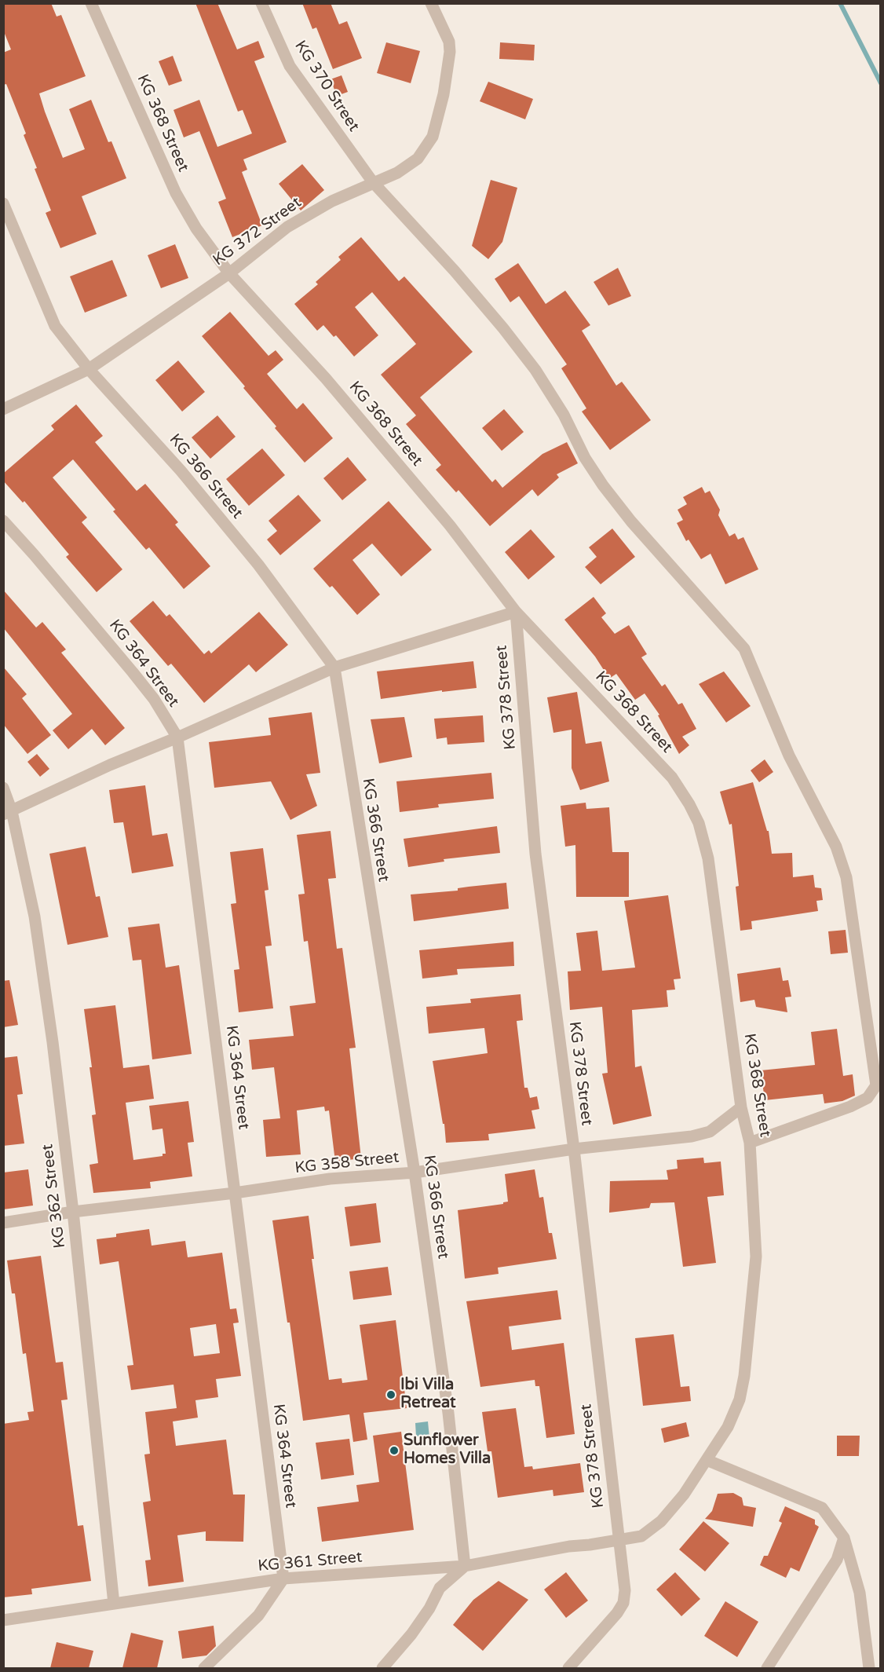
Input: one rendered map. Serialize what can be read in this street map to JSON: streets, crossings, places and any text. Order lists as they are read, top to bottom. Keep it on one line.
{"streets":{"street":["KG 370 Street","KG 368 Street","KG 372 Street","KG 366 Street","KG 364 Street","KG 378 Street","KG 358 Street","KG 362 Street","KG 361 Street"]},"crossings":[["KG 370 Street","KG 368 Street"],["KG 370 Street","KG 372 Street"],["KG 368 Street","KG 372 Street"],["KG 368 Street","KG 378 Street"],["KG 368 Street","KG 358 Street"],["KG 368 Street","KG 361 Street"],["KG 372 Street","KG 366 Street"],["KG 366 Street","KG 358 Street"],["KG 366 Street","KG 361 Street"],["KG 364 Street","KG 358 Street"],["KG 364 Street","KG 361 Street"],["KG 378 Street","KG 358 Street"],["KG 378 Street","KG 361 Street"],["KG 358 Street","KG 362 Street"],["KG 362 Street","KG 361 Street"]],"places":["Ibi Villa Retreat","Sunflower Homes Villa"]}
